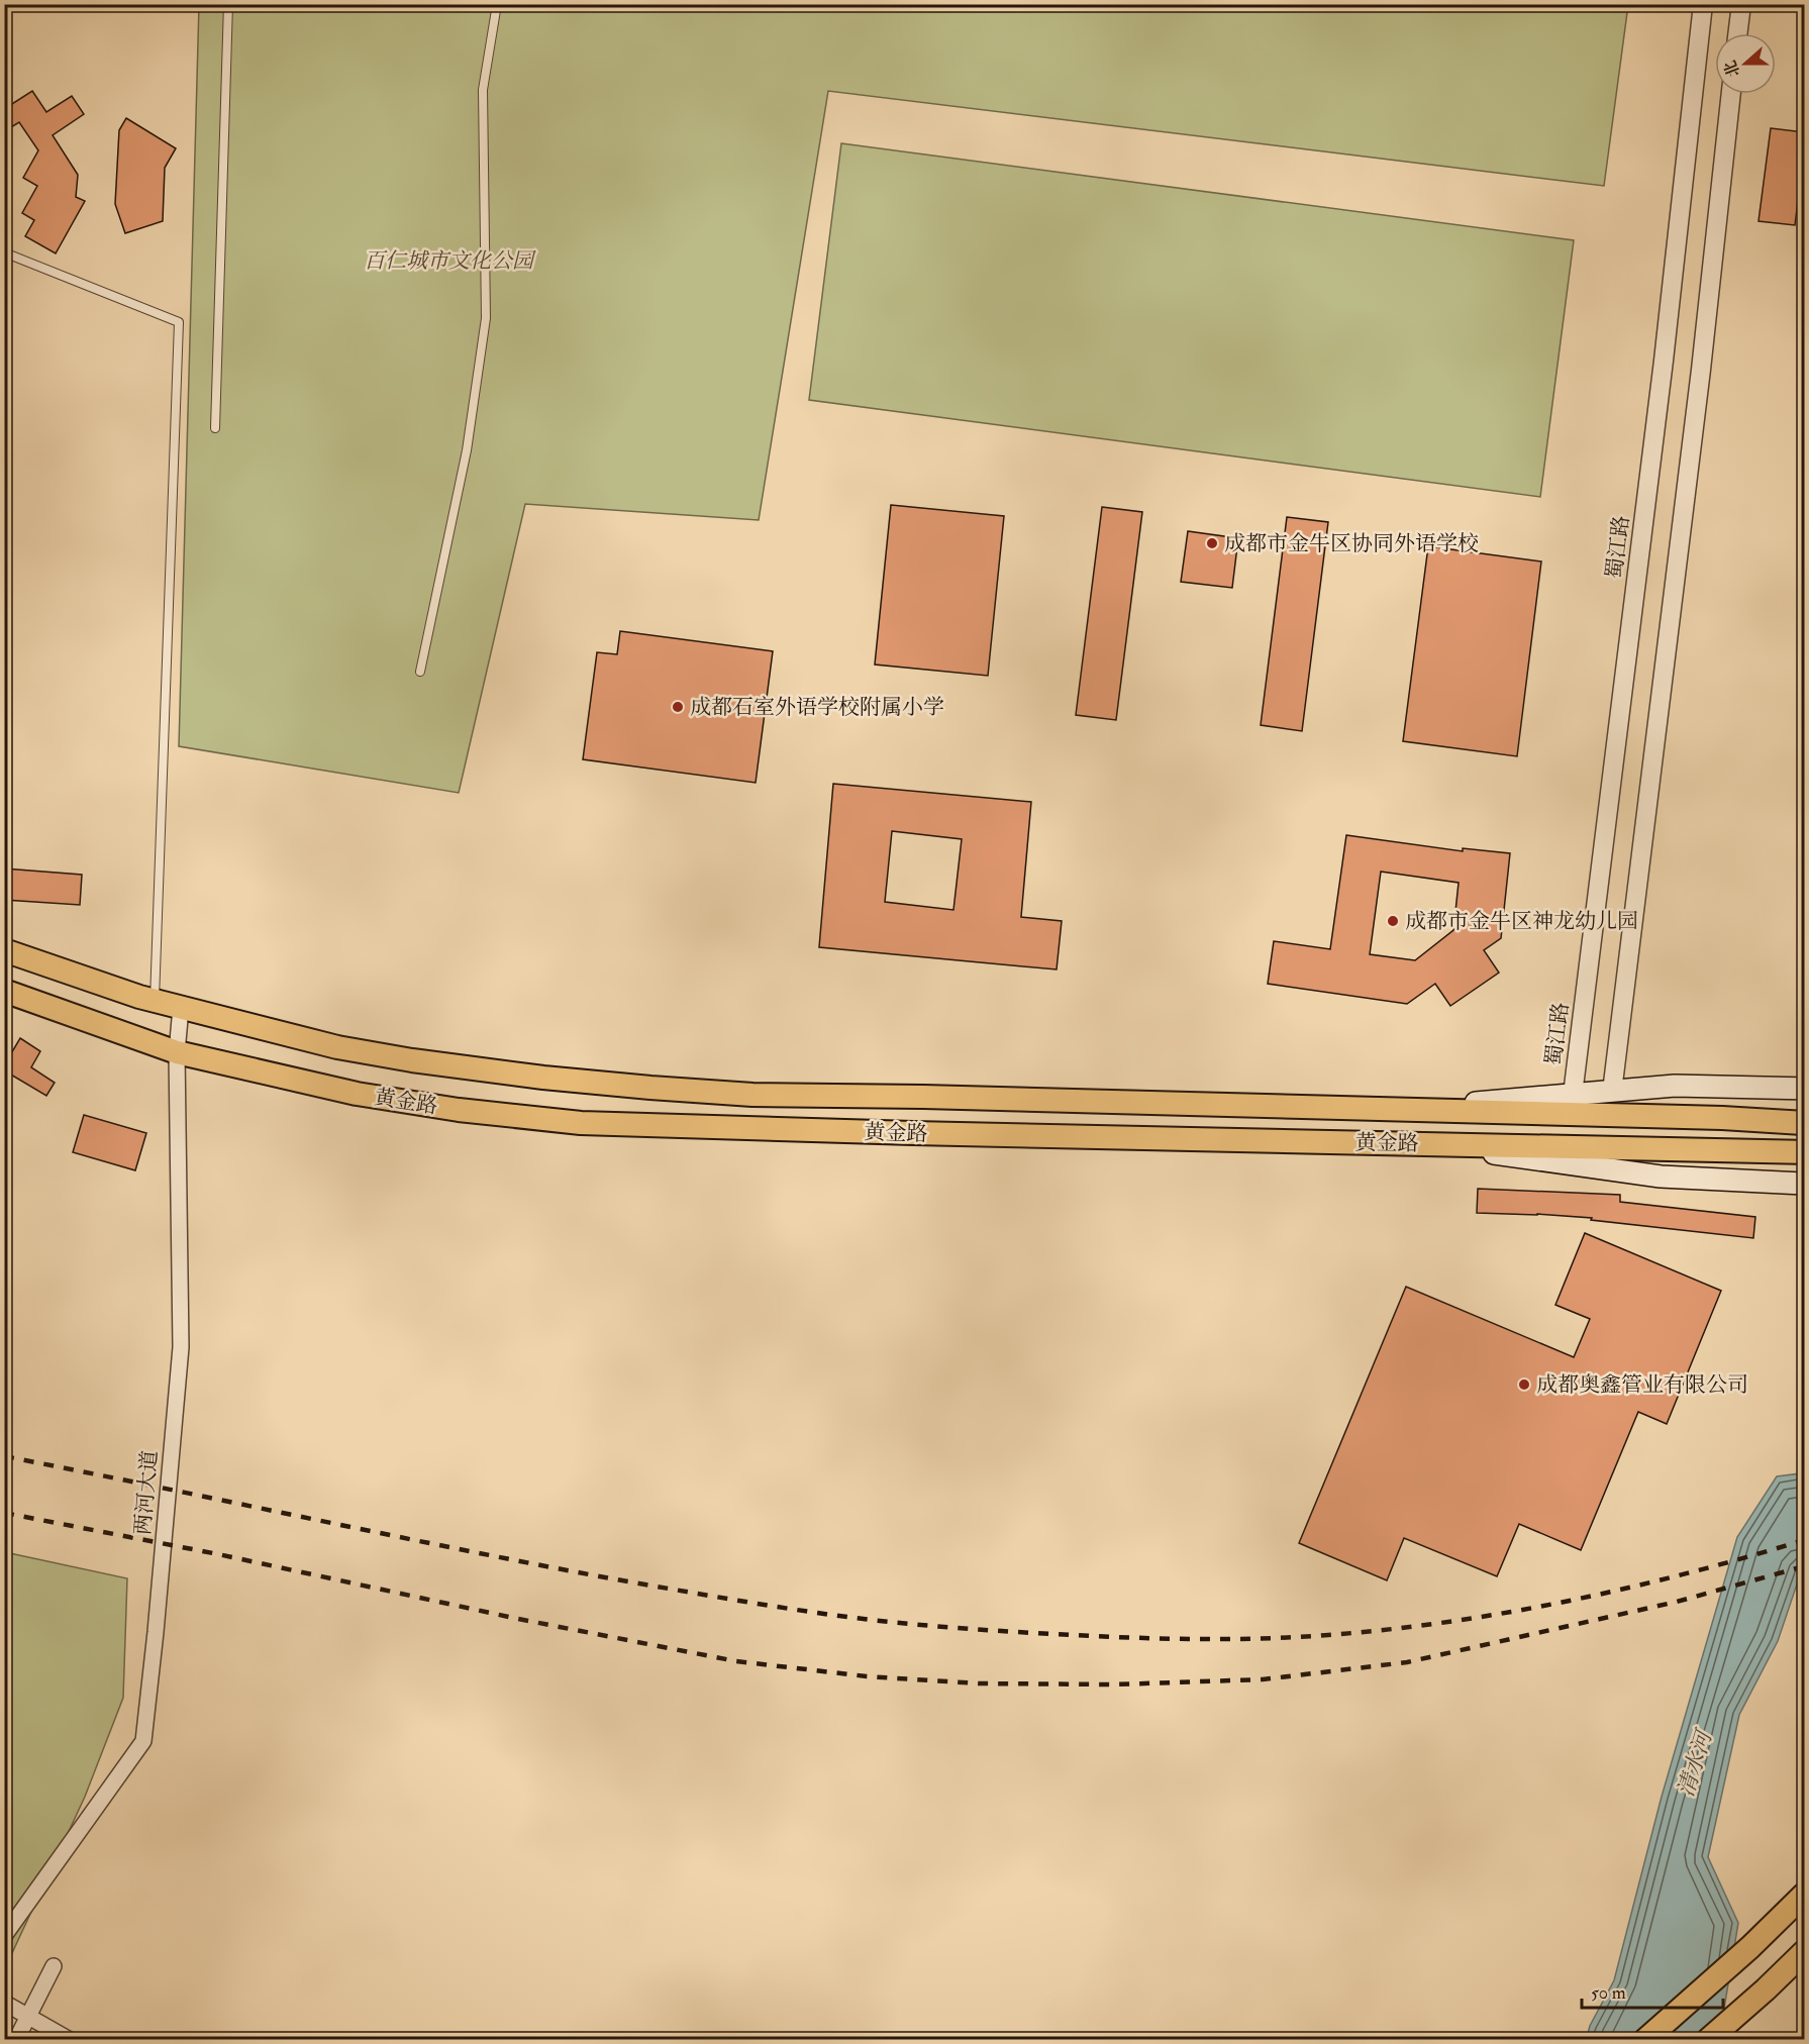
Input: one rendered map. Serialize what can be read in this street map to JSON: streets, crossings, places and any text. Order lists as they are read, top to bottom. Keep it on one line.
{"streets":{"main road":["黄金路"],"street":["蜀江路","两河大道"]},"crossings":[["黄金路","两河大道"]],"water":["清水河"],"parks":["百仁城市文化公园"],"places":["成都市金牛区协同外语学校","成都石室外语学校附属小学","成都市金牛区神龙幼儿园","成都奥鑫管业有限公司"],"scale_bar":"50 m","north":"left"}
